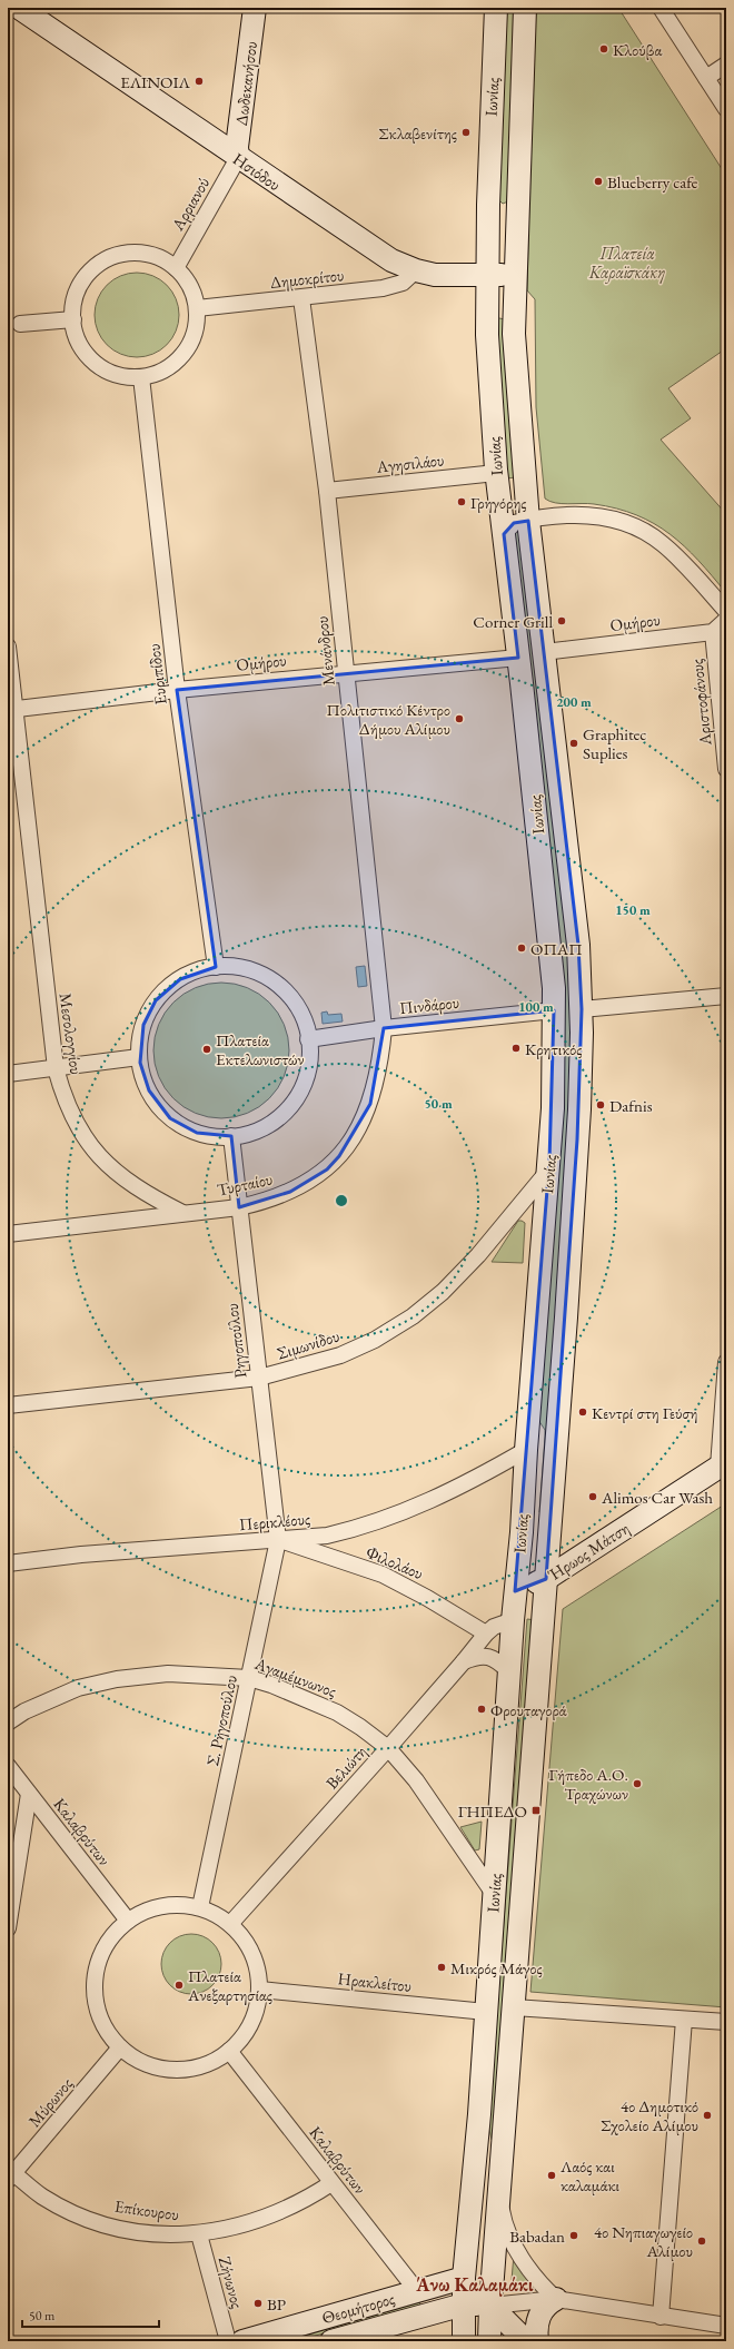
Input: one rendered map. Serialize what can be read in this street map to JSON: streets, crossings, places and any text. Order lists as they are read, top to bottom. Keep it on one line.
{"streets":{"street":["Δωδεκανήσου","Ιωνίας","Ησιόδου","Αρριανού","Δημοκρίτου","Αγησιλάου","Ομήρου","Μενάνδρου","Ευριπίδου","Αριστοφάνους","Πινδάρου","Μεσολογγίου","Τυρταίου","Ρηγοπούλου","Σιμωνίδου","Περικλέους","Ήρωος Μάτση","Φιλολάου","Αγαμέμνωνος","Σ. Ρηγοπούλου","Βελιώτη","Καλαβρύτων","Ηρακλείτου","Μύρωνος","Επίκουρου","Ζήνωνος","Θεομήτορος"]},"crossings":[["Δωδεκανήσου","Ησιόδου"],["Δωδεκανήσου","Αρριανού"],["Ιωνίας","Ησιόδου"],["Ιωνίας","Αγησιλάου"],["Ιωνίας","Ομήρου"],["Ιωνίας","Πινδάρου"],["Ιωνίας","Σιμωνίδου"],["Ιωνίας","Περικλέους"],["Ιωνίας","Ήρωος Μάτση"],["Ιωνίας","Αγαμέμνωνος"],["Ιωνίας","Ηρακλείτου"],["Ιωνίας","Θεομήτορος"],["Ησιόδου","Αρριανού"],["Ησιόδου","Δημοκρίτου"],["Αρριανού","Δημοκρίτου"],["Αρριανού","Ευριπίδου"],["Δημοκρίτου","Μενάνδρου"],["Δημοκρίτου","Ευριπίδου"],["Αγησιλάου","Μενάνδρου"],["Ομήρου","Μενάνδρου"],["Ομήρου","Ευριπίδου"],["Ομήρου","Αριστοφάνους"],["Ομήρου","Μεσολογγίου"],["Μενάνδρου","Πινδάρου"],["Μενάνδρου","Τυρταίου"],["Πινδάρου","Τυρταίου"],["Μεσολογγίου","Τυρταίου"],["Τυρταίου","Ρηγοπούλου"],["Ρηγοπούλου","Σιμωνίδου"],["Ρηγοπούλου","Περικλέους"],["Ρηγοπούλου","Φιλολάου"],["Ρηγοπούλου","Σ. Ρηγοπούλου"],["Περικλέους","Φιλολάου"],["Περικλέους","Σ. Ρηγοπούλου"],["Φιλολάου","Σ. Ρηγοπούλου"],["Φιλολάου","Βελιώτη"],["Αγαμέμνωνος","Σ. Ρηγοπούλου"],["Αγαμέμνωνος","Βελιώτη"],["Καλαβρύτων","Επίκουρου"],["Καλαβρύτων","Θεομήτορος"],["Μύρωνος","Επίκουρου"],["Επίκουρου","Ζήνωνος"]],"districts":["Άνω Καλαμάκι"],"parks":["Πλατεία Καραϊσκάκη"],"places":{"other":["Κλούβα","ΕΛΙΝΟΙΛ","Σκλαβενίτης","Blueberry cafe","Γρηγόρης","Corner Grill","Πολιτιστικό Κέντρο Δήμου Αλίμου","Graphitec Suplies","ΟΠΑΠ","Κρητικός","Πλατεία Εκτελωνιστών","Dafnis","Κεντρί στη Γεύση","Alimos Car Wash","Φρουταγορά","Γήπεδο Α.Ο. Τραχώνων","Μικρός Μάγος","Πλατεία Ανεξαρτησίας","4ο Δημοτικό Σχολείο Αλίμου","Λαός και καλαμάκι","Babadan","4ο Νηπιαγωγείο Αλίμου","BP"],"transit":["ΓΗΠΕΔΟ"]},"scale_bar":"50 m","rings":["200 m","150 m","100 m","50 m"]}
